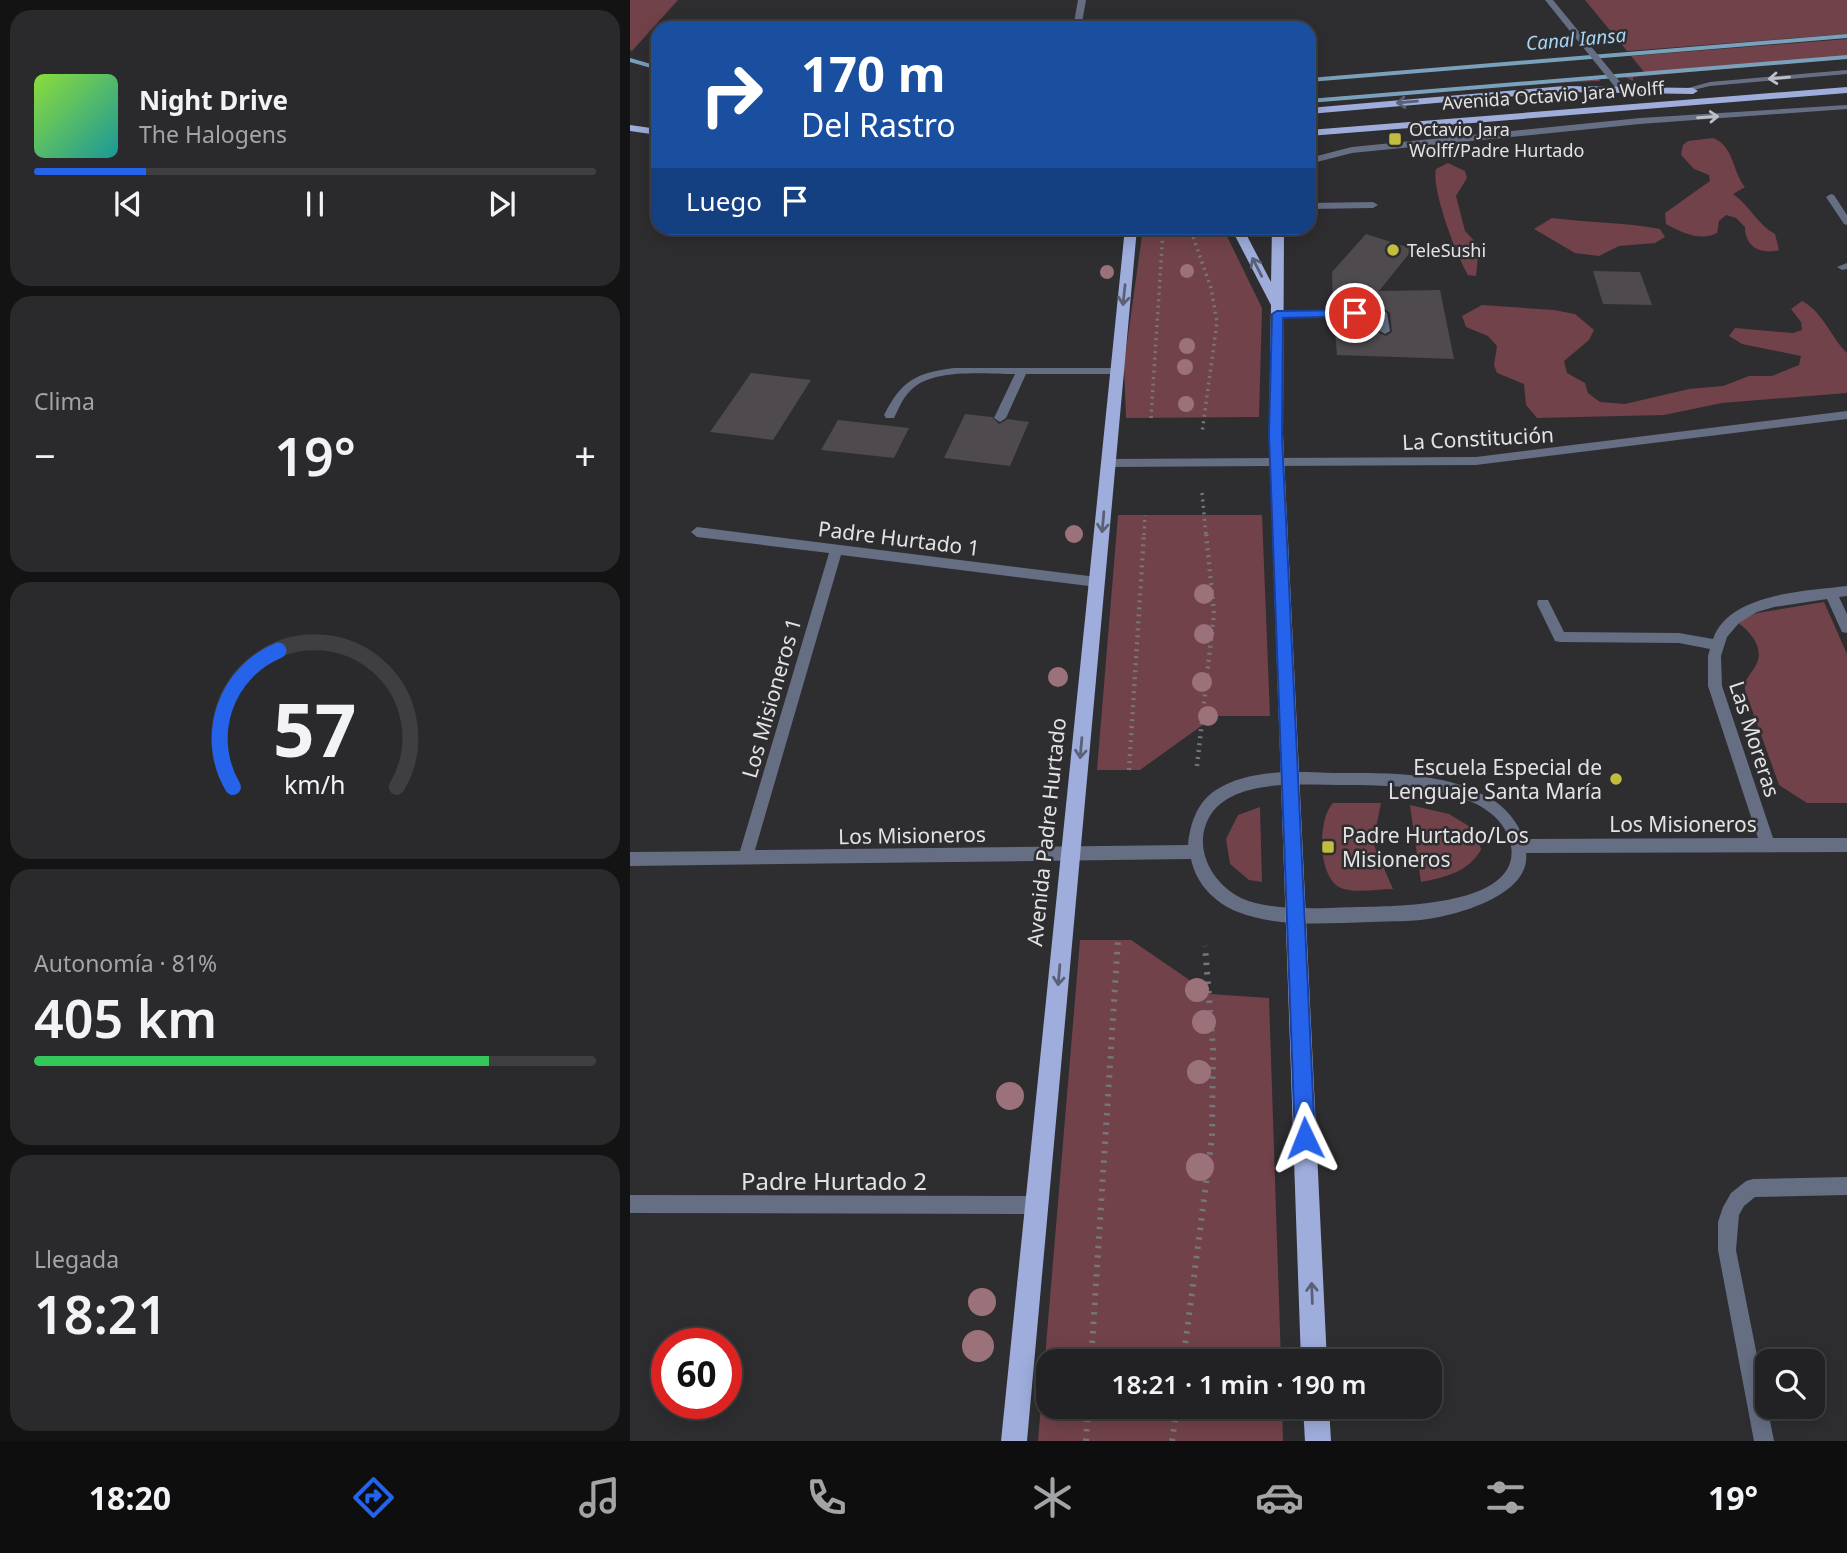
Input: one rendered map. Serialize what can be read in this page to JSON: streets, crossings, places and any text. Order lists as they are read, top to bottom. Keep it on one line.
{"streets":{"main road":["Avenida Octavio Jara Wolff","Avenida Padre Hurtado"],"street":["La Constitución","Padre Hurtado 1","Los Misioneros 1","Las Moreras","Los Misioneros","Padre Hurtado 2"]},"crossings":[["La Constitución","Avenida Padre Hurtado"],["Padre Hurtado 1","Los Misioneros 1"],["Padre Hurtado 1","Avenida Padre Hurtado"],["Los Misioneros 1","Los Misioneros"],["Las Moreras","Los Misioneros"],["Los Misioneros","Avenida Padre Hurtado"],["Avenida Padre Hurtado","Padre Hurtado 2"]],"one_way":["Avenida Padre Hurtado"],"water":["Canal Iansa"],"places":{"transit":["Octavio Jara Wolff/Padre Hurtado","Padre Hurtado/Los Misioneros"],"other":["TeleSushi","Escuela Especial de Lenguaje Santa María"]},"page":{"turn":["170 m","Del Rastro"],"song":["Night Drive","The Halogens"],"then":"Luego","tile":["Clima",["Autonomía · 81%","405 km"],["Llegada","18:21"]],"heat":["−","19°","+"],"limit":"60","trip":"18:21 · 1 min · 190 m","tabs":["18:20","19°"],"gauge":["57","km/h"]}}
